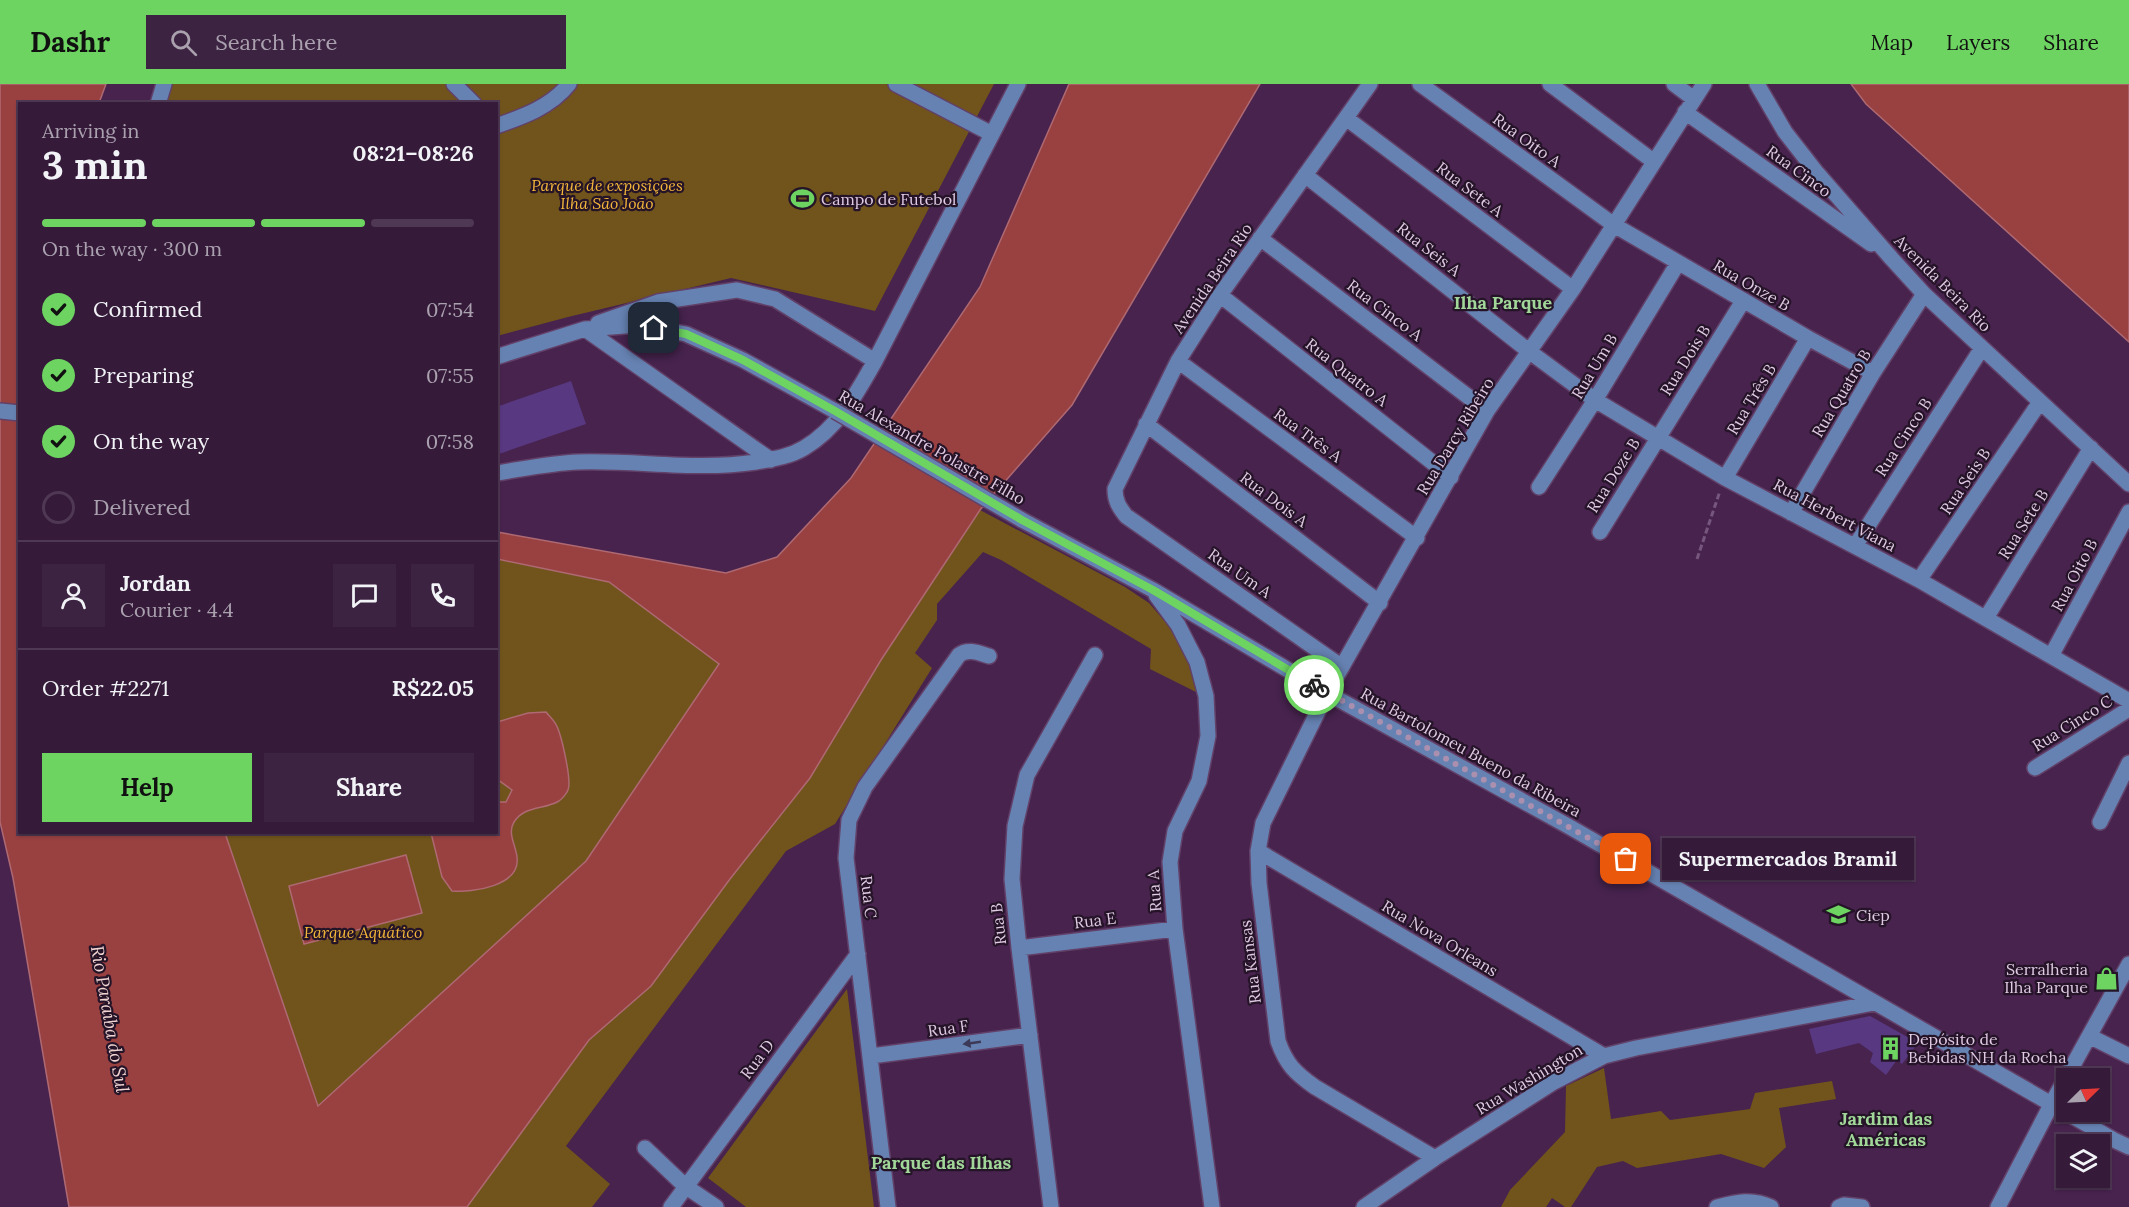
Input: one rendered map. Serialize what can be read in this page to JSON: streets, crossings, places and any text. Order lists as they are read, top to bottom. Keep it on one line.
{"streets":{"street":["Rua Oito A","Rua Cinco","Rua Sete A","Rua Seis A","Avenida Beira Rio","Rua Onze B","Rua Cinco A","Rua Dois B","Rua Um B","Rua Quatro A","Rua Quatro B","Rua Três B","Rua Três A","Rua Darcy Ribeiro","Rua Cinco B","Rua Alexandre Polastre Filho","Rua Doze B","Rua Seis B","Rua Dois A","Rua Herbert Viana","Rua Sete B","Rua Um A","Rua Oito B","Rua Cinco C","Rua Bartolomeu Bueno da Ribeira","Rua A","Rua C","Rua E","Rua B","Rua Nova Orleans","Rua Kansas","Rua F","Rua D","Rua Washington"]},"crossings":[["Rua Oito A","Rua Onze B"],["Rua Oito A","Rua Darcy Ribeiro"],["Rua Cinco","Avenida Beira Rio"],["Rua Cinco","Rua Darcy Ribeiro"],["Rua Sete A","Avenida Beira Rio"],["Rua Sete A","Rua Darcy Ribeiro"],["Rua Seis A","Avenida Beira Rio"],["Rua Seis A","Rua Darcy Ribeiro"],["Rua Seis A","Rua Herbert Viana"],["Avenida Beira Rio","Rua Cinco A"],["Avenida Beira Rio","Rua Quatro A"],["Avenida Beira Rio","Rua Quatro B"],["Avenida Beira Rio","Rua Três A"],["Avenida Beira Rio","Rua Cinco B"],["Avenida Beira Rio","Rua Seis B"],["Avenida Beira Rio","Rua Dois A"],["Avenida Beira Rio","Rua Sete B"],["Avenida Beira Rio","Rua Um A"],["Rua Onze B","Rua Dois B"],["Rua Onze B","Rua Um B"],["Rua Onze B","Rua Quatro B"],["Rua Onze B","Rua Três B"],["Rua Onze B","Rua Darcy Ribeiro"],["Rua Cinco A","Rua Darcy Ribeiro"],["Rua Dois B","Rua Doze B"],["Rua Dois B","Rua Herbert Viana"],["Rua Um B","Rua Herbert Viana"],["Rua Quatro A","Rua Darcy Ribeiro"],["Rua Quatro B","Rua Herbert Viana"],["Rua Três B","Rua Herbert Viana"],["Rua Três A","Rua Darcy Ribeiro"],["Rua Darcy Ribeiro","Rua Alexandre Polastre Filho"],["Rua Darcy Ribeiro","Rua Dois A"],["Rua Darcy Ribeiro","Rua Herbert Viana"],["Rua Darcy Ribeiro","Rua Um A"],["Rua Darcy Ribeiro","Rua Bartolomeu Bueno da Ribeira"],["Rua Darcy Ribeiro","Rua Kansas"],["Rua Cinco B","Rua Herbert Viana"],["Rua Alexandre Polastre Filho","Rua Bartolomeu Bueno da Ribeira"],["Rua Alexandre Polastre Filho","Rua A"],["Rua Alexandre Polastre Filho","Rua Kansas"],["Rua Doze B","Rua Herbert Viana"],["Rua Seis B","Rua Herbert Viana"],["Rua Herbert Viana","Rua Sete B"],["Rua Herbert Viana","Rua Oito B"],["Rua Herbert Viana","Rua Cinco C"],["Rua Bartolomeu Bueno da Ribeira","Rua Kansas"],["Rua Bartolomeu Bueno da Ribeira","Rua Washington"],["Rua A","Rua E"],["Rua C","Rua F"],["Rua C","Rua D"],["Rua E","Rua B"],["Rua B","Rua F"],["Rua Nova Orleans","Rua Kansas"],["Rua Nova Orleans","Rua Washington"],["Rua Kansas","Rua Washington"]],"one_way":["Rua F"],"districts":["Ilha Parque","Jardim das Américas","Parque das Ilhas"],"water":["Rio Paraíba do Sul"],"parks":["Parque de exposições Ilha São João","Parque Aquático"],"places":{"sports":["Campo de Futebol"],"other":["Supermercados Bramil"],"school or university":["Ciep"],"shop":["Serralheria Ilha Parque"],"building":["Depósito de Bebidas NH da Rocha"]},"north":"top right","page":{"header":"Dashr","search":"Search here","nav":["Map","Layers","Share"],"heading":["3 min","Arriving in","08:21–08:26"],"panel":["Jordan","Courier · 4.4","Order #2271","R$22.05"],"bar":"On the way · 300 m","list":[["Confirmed","07:54"],["Preparing","07:55"],["On the way","07:58"],"Delivered"],"buttons":["Help","Share"],"bubble":"Supermercados Bramil"}}
